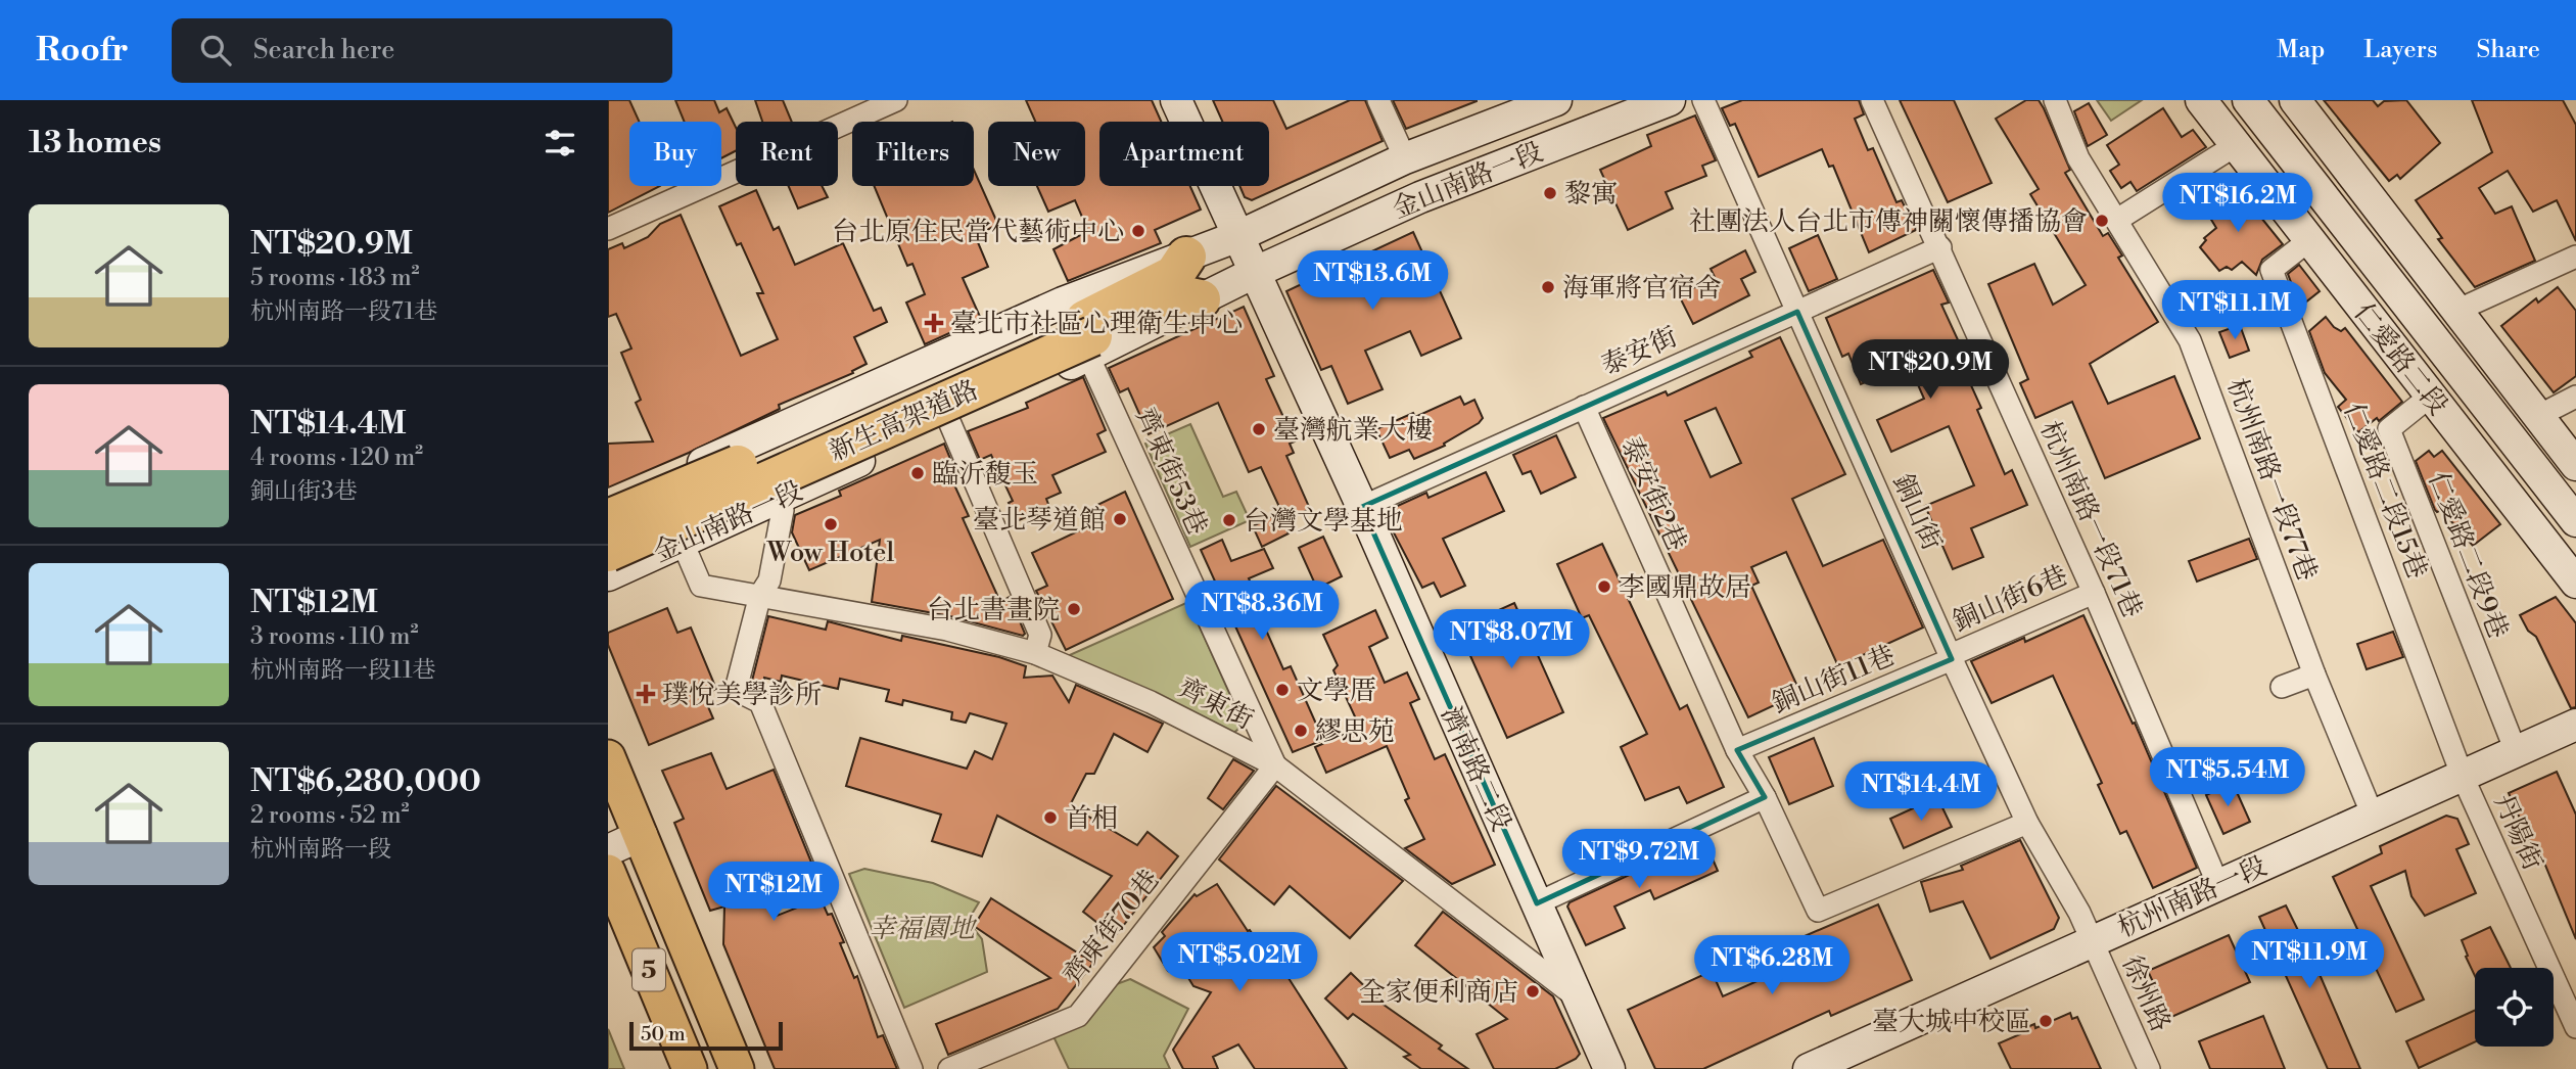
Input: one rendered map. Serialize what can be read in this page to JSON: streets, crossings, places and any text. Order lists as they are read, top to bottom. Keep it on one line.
{"streets":{"highway":["新生高架道路"],"main road":["5"],"street":["金山南路一段","泰安街","仁愛路二段","齊東街53巷","杭州南路一段77巷","仁愛路二段15巷","泰安街2巷","銅山街","杭州南路一段71巷","仁愛路二段9巷","銅山街6巷","銅山街11巷","齊東街","濟南路二段","丹陽街","杭州南路一段","齊東街70巷","徐州路"]},"crossings":[["金山南路一段","新生高架道路"],["金山南路一段","齊東街53巷"],["金山南路一段","齊東街"],["金山南路一段","濟南路二段"],["泰安街","泰安街2巷"],["泰安街","銅山街"],["泰安街","杭州南路一段71巷"],["泰安街","濟南路二段"],["仁愛路二段","仁愛路二段15巷"],["仁愛路二段","仁愛路二段9巷"],["新生高架道路","齊東街53巷"],["齊東街53巷","齊東街"],["齊東街53巷","齊東街70巷"],["杭州南路一段77巷","杭州南路一段"],["仁愛路二段15巷","丹陽街"],["仁愛路二段15巷","杭州南路一段"],["泰安街2巷","銅山街"],["泰安街2巷","銅山街11巷"],["銅山街","銅山街6巷"],["銅山街","銅山街11巷"],["銅山街","杭州南路一段"],["銅山街","徐州路"],["杭州南路一段71巷","銅山街6巷"],["杭州南路一段71巷","杭州南路一段"],["仁愛路二段9巷","杭州南路一段"],["銅山街6巷","銅山街11巷"],["齊東街","濟南路二段"],["齊東街","齊東街70巷"],["丹陽街","杭州南路一段"],["杭州南路一段","徐州路"]],"parks":["幸福園地"],"places":{"other":["黎寓","社團法人台北市傳神關懷傳播協會","台北原住民當代藝術中心","海軍將官宿舍","臺灣航業大樓","臨沂馥玉","臺北琴道館","台灣文學基地","Wow Hotel","李國鼎故居","台北書畫院","文學厝","繆思苑","首相","全家便利商店","臺大城中校區"],"health":["臺北市社區心理衛生中心","璞悅美學診所"]},"scale_bar":"50 m","page":{"header":"Roofr","search":"Search here","nav":["Map","Layers","Share"],"heading":"13 homes","chip":["Buy","Rent","Filters","New","Apartment"],"price":["NT$16.2M","NT$13.6M","NT$11.1M","NT$20.9M","NT$8.36M","NT$8.07M","NT$5.54M","NT$14.4M","NT$9.72M","NT$12M","NT$11.9M","NT$5.02M","NT$6.28M"],"list":[{"name":"NT$20.9M","note":"5 rooms · 183 m² · 杭州南路一段71巷"},{"name":"NT$14.4M","note":"4 rooms · 120 m² · 銅山街3巷"},{"name":"NT$12M","note":"3 rooms · 110 m² · 杭州南路一段11巷"},{"name":"NT$6,280,000","note":"2 rooms · 52 m² · 杭州南路一段"}],"scale":"50 m"}}
